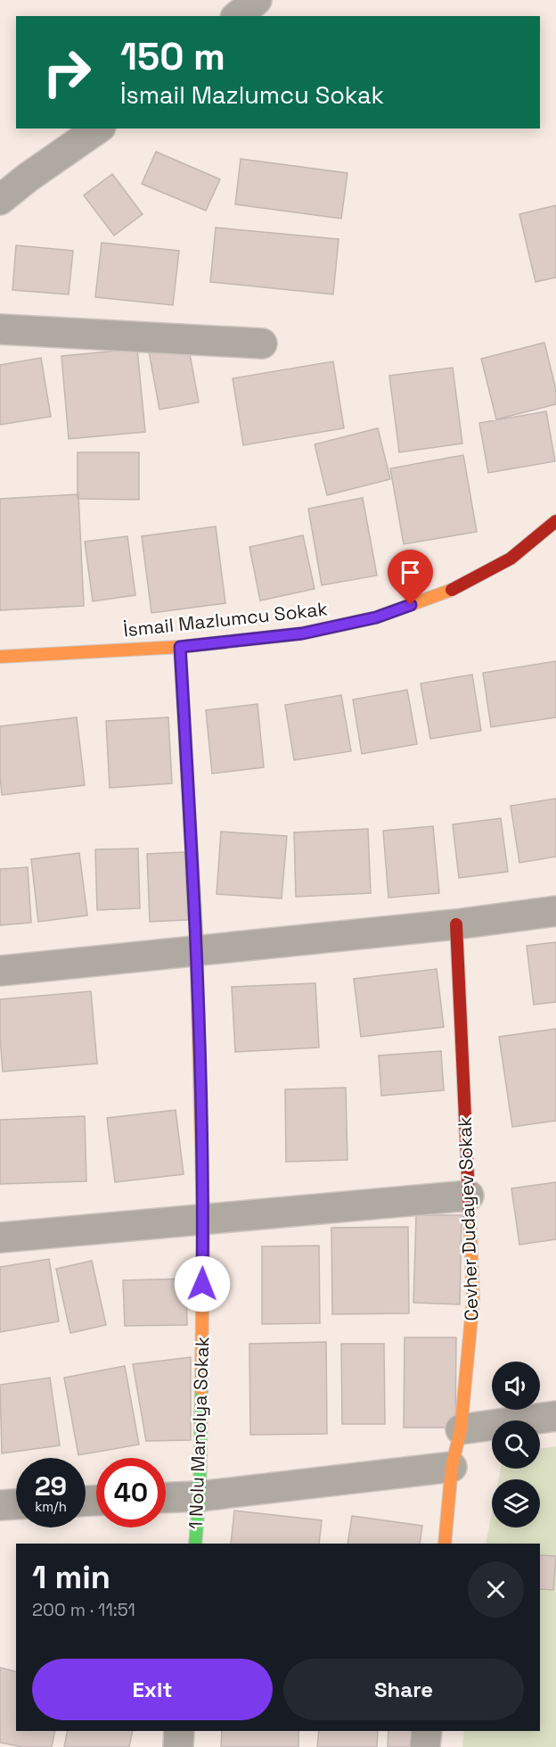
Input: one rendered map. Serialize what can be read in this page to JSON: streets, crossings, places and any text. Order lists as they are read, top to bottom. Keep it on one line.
{"streets":{"street":["İsmail Mazlumcu Sokak","Cevher Dudayev Sokak","1 Nolu Manolya Sokak"]},"crossings":[["İsmail Mazlumcu Sokak","1 Nolu Manolya Sokak"]],"page":{"turn":["150 m","İsmail Mazlumcu Sokak"],"speed":"29 km/h","limit":"40","heading":["1 min","200 m · 11:51"],"buttons":["Exit","Share"]}}
